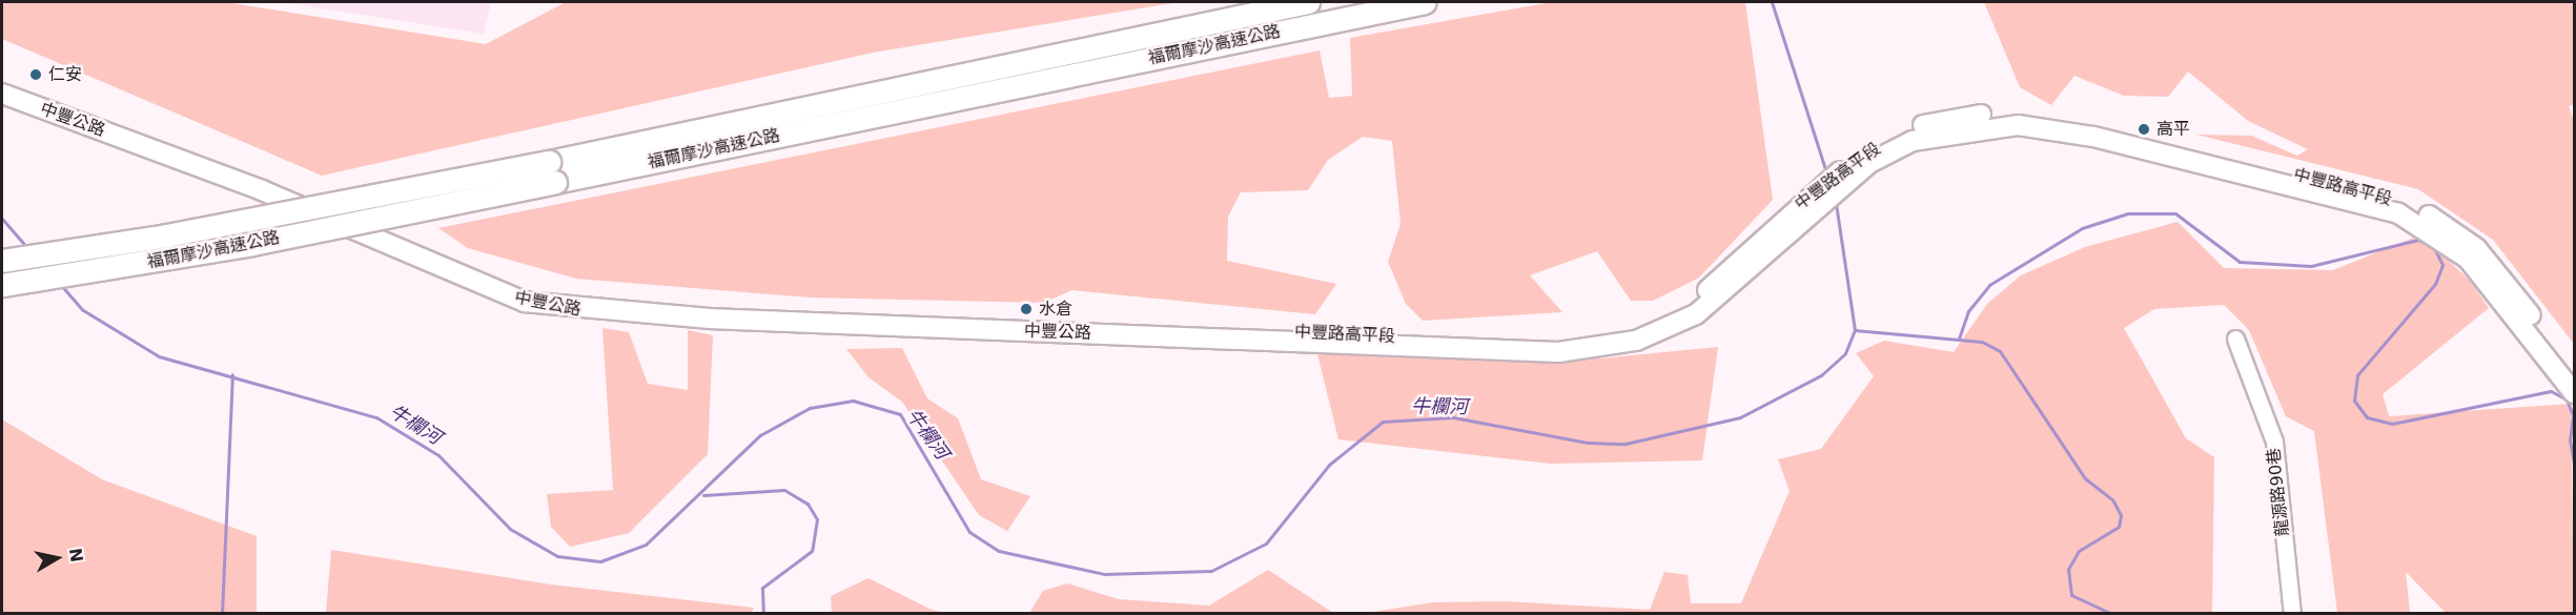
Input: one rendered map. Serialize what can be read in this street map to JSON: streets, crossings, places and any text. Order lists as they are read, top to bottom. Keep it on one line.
{"streets":{"highway":["福爾摩沙高速公路"],"main road":["中豐公路","中豐路高平段"],"street":["龍源路90巷"]},"crossings":[["中豐公路","中豐路高平段"]],"water":["牛欄河"],"places":["仁安","高平","水倉"],"north":"right"}
